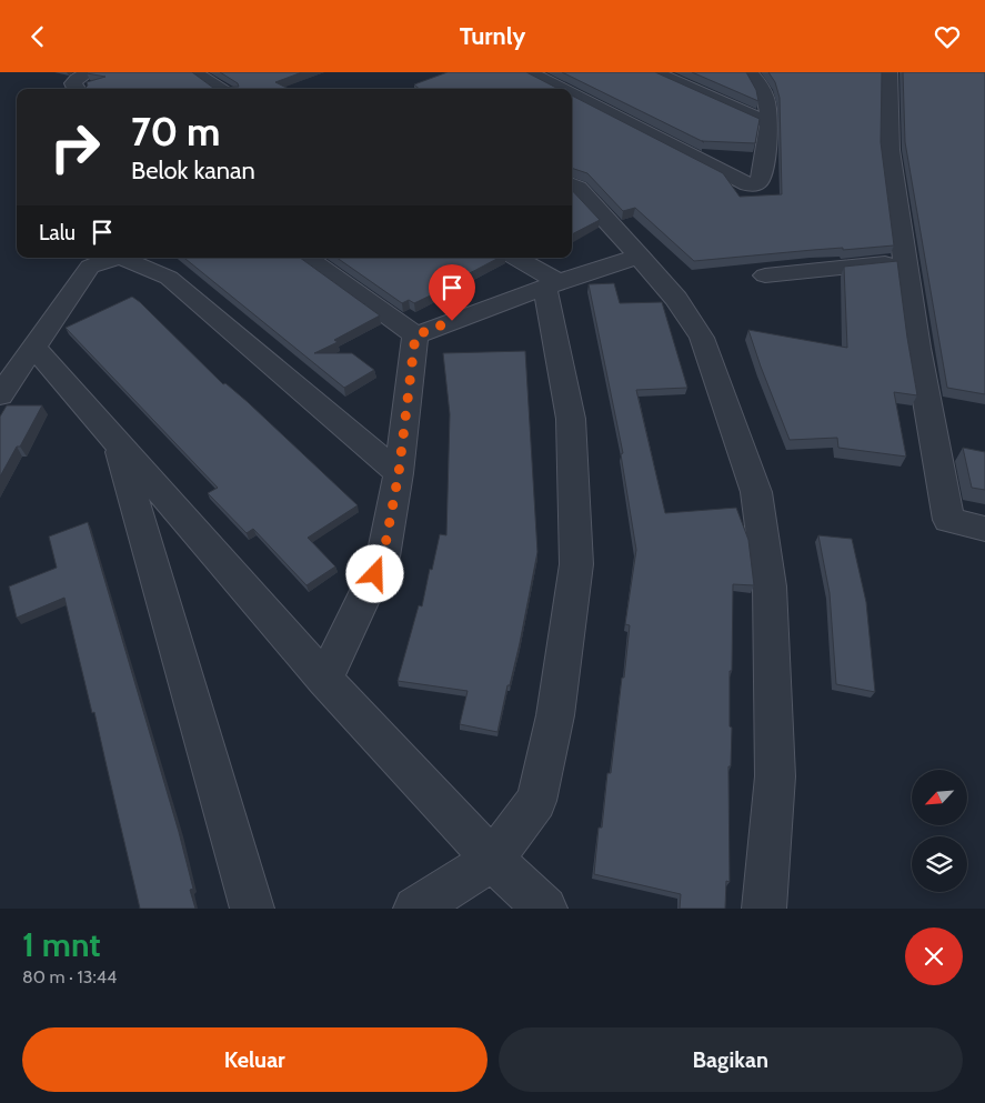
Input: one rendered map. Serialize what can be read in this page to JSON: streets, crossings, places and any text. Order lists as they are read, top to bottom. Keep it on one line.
{"north":"bottom left","page":{"header":"Turnly","turn":["70 m","Belok kanan"],"then":"Lalu","heading":["1 mnt","80 m · 13:44"],"buttons":["Keluar","Bagikan"]}}
